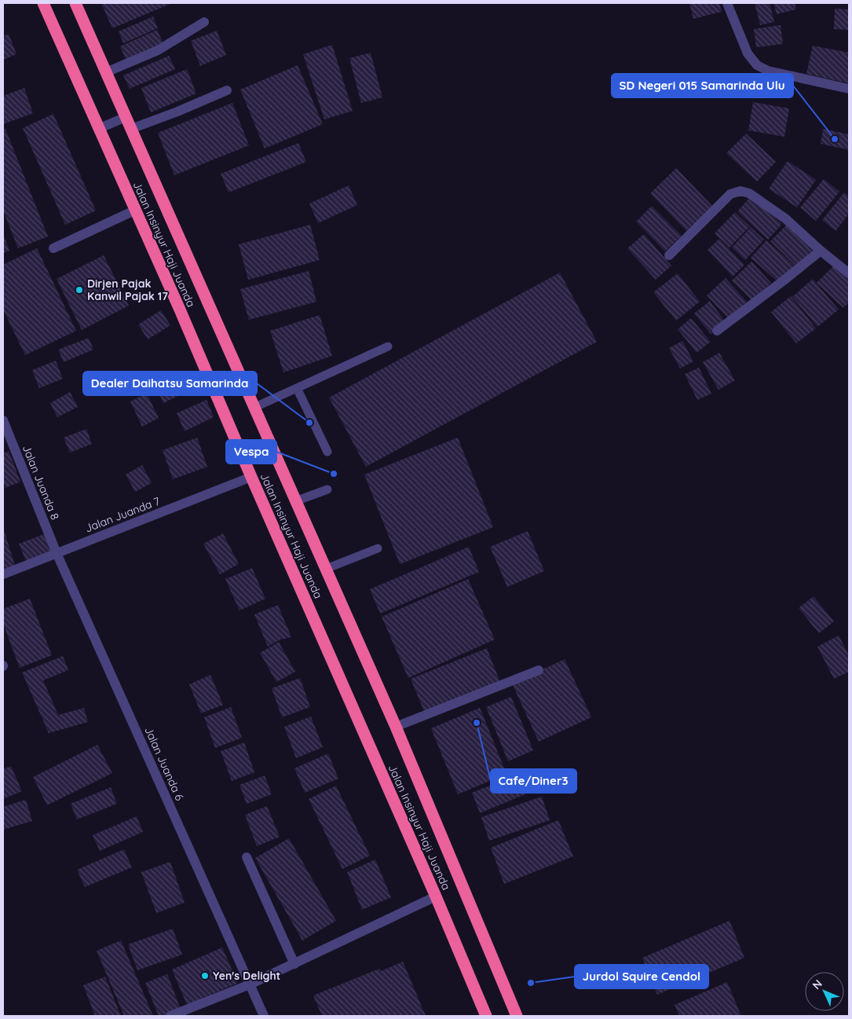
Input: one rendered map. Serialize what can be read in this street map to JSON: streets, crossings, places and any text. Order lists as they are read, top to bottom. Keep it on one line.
{"streets":{"highway":["Jalan Insinyur Haji Juanda"],"street":["Jalan Juanda 8","Jalan Juanda 7","Jalan Juanda 6"]},"crossings":[["Jalan Insinyur Haji Juanda","Jalan Juanda 7"],["Jalan Juanda 8","Jalan Juanda 7"],["Jalan Juanda 8","Jalan Juanda 6"],["Jalan Juanda 7","Jalan Juanda 6"]],"places":["SD Negeri 015 Samarinda Ulu","Dirjen Pajak Kanwil Pajak 17","Dealer Daihatsu Samarinda","Vespa","Cafe/Diner3","Yen's Delight","Jurdol Squire Cendol"],"north":"top left"}
